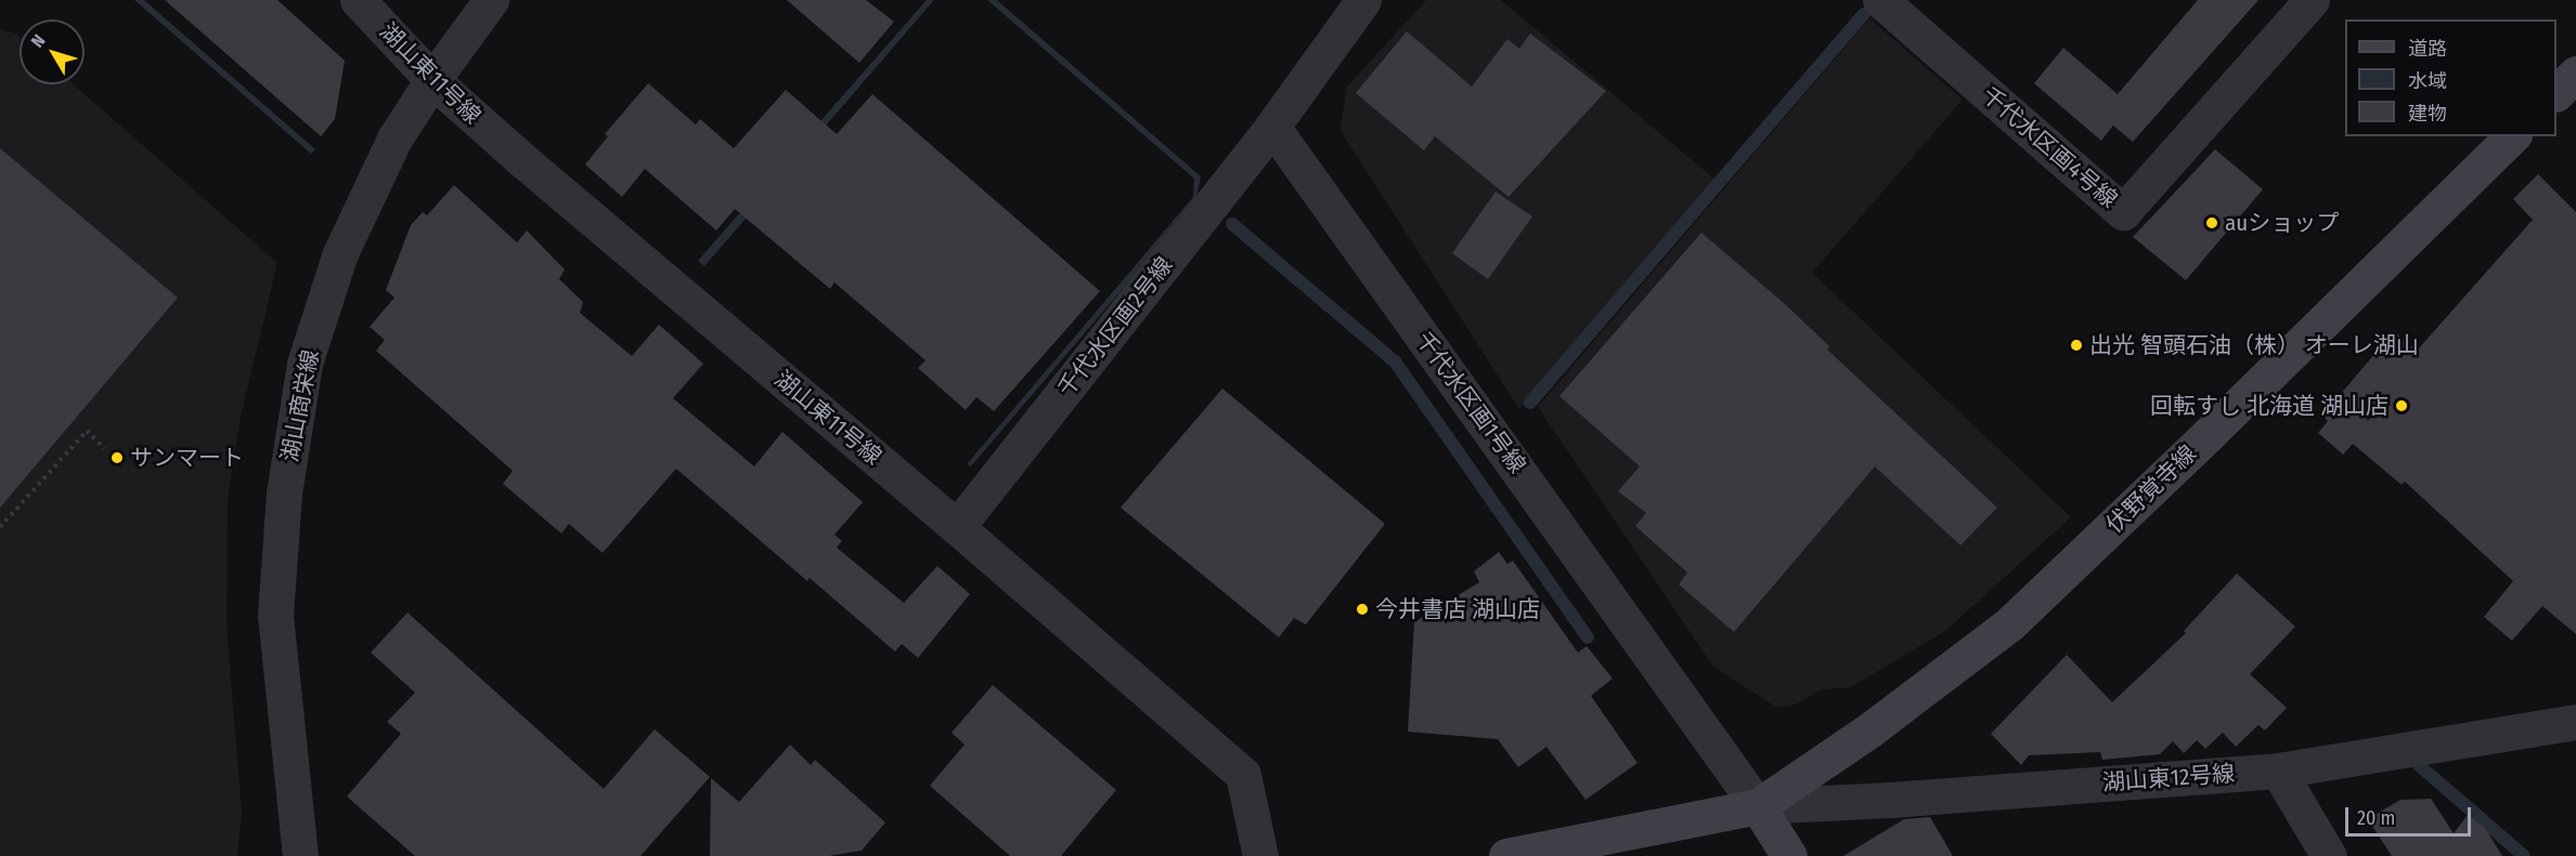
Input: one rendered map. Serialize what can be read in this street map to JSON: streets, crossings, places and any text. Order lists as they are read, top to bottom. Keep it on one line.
{"streets":{"main road":["伏野覚寺線"],"street":["湖山東11号線","千代水区画4号線","千代水区画2号線","千代水区画1号線","湖山商栄線","湖山東12号線"]},"crossings":[["湖山東11号線","千代水区画2号線"],["湖山東11号線","湖山商栄線"],["千代水区画2号線","千代水区画1号線"],["千代水区画1号線","伏野覚寺線"],["千代水区画1号線","湖山東12号線"],["伏野覚寺線","湖山東12号線"]],"places":["auショップ","出光 智頭石油（株） オーレ湖山","回転すし 北海道 湖山店","サンマート","今井書店 湖山店"],"legend":["道路","水域","建物"],"scale_bar":"20 m","north":"top left"}
